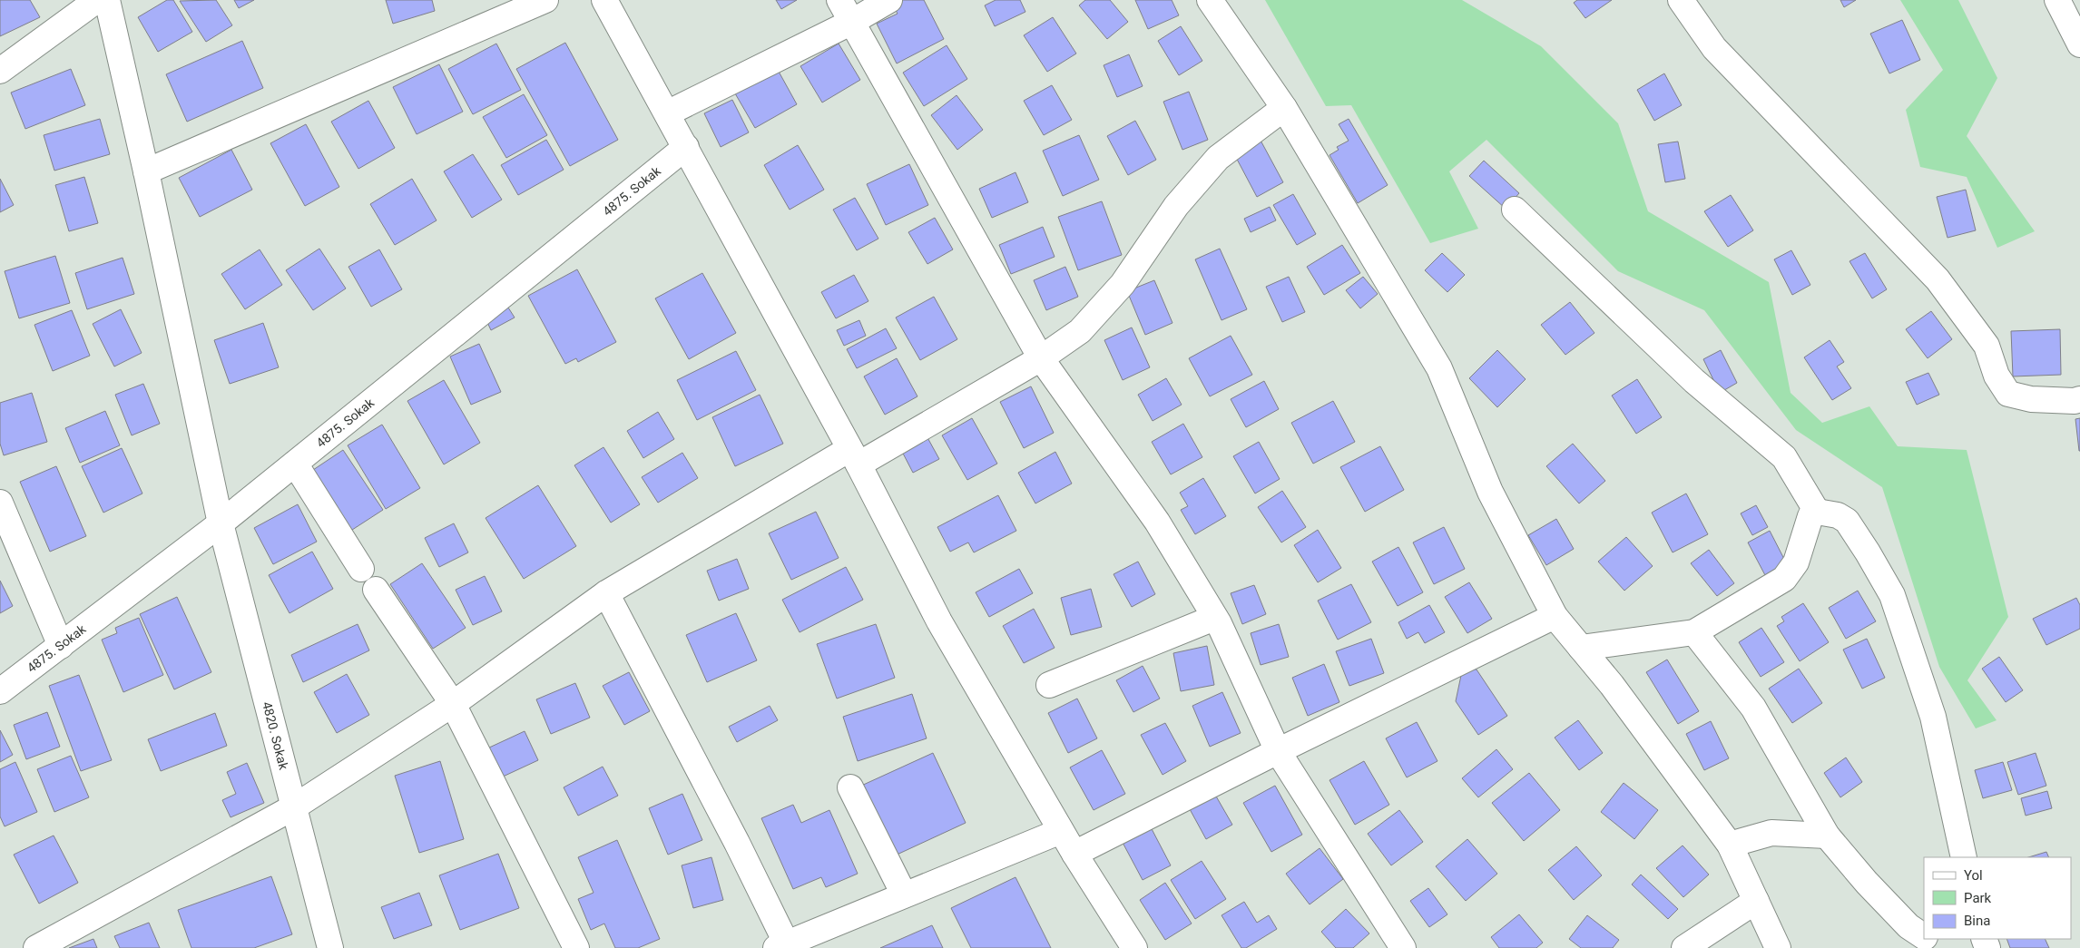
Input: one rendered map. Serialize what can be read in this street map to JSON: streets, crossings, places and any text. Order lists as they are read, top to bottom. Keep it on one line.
{"streets":{"street":["4875. Sokak","4820. Sokak"]},"crossings":[["4875. Sokak","4820. Sokak"]],"legend":["Yol","Park","Bina"]}
